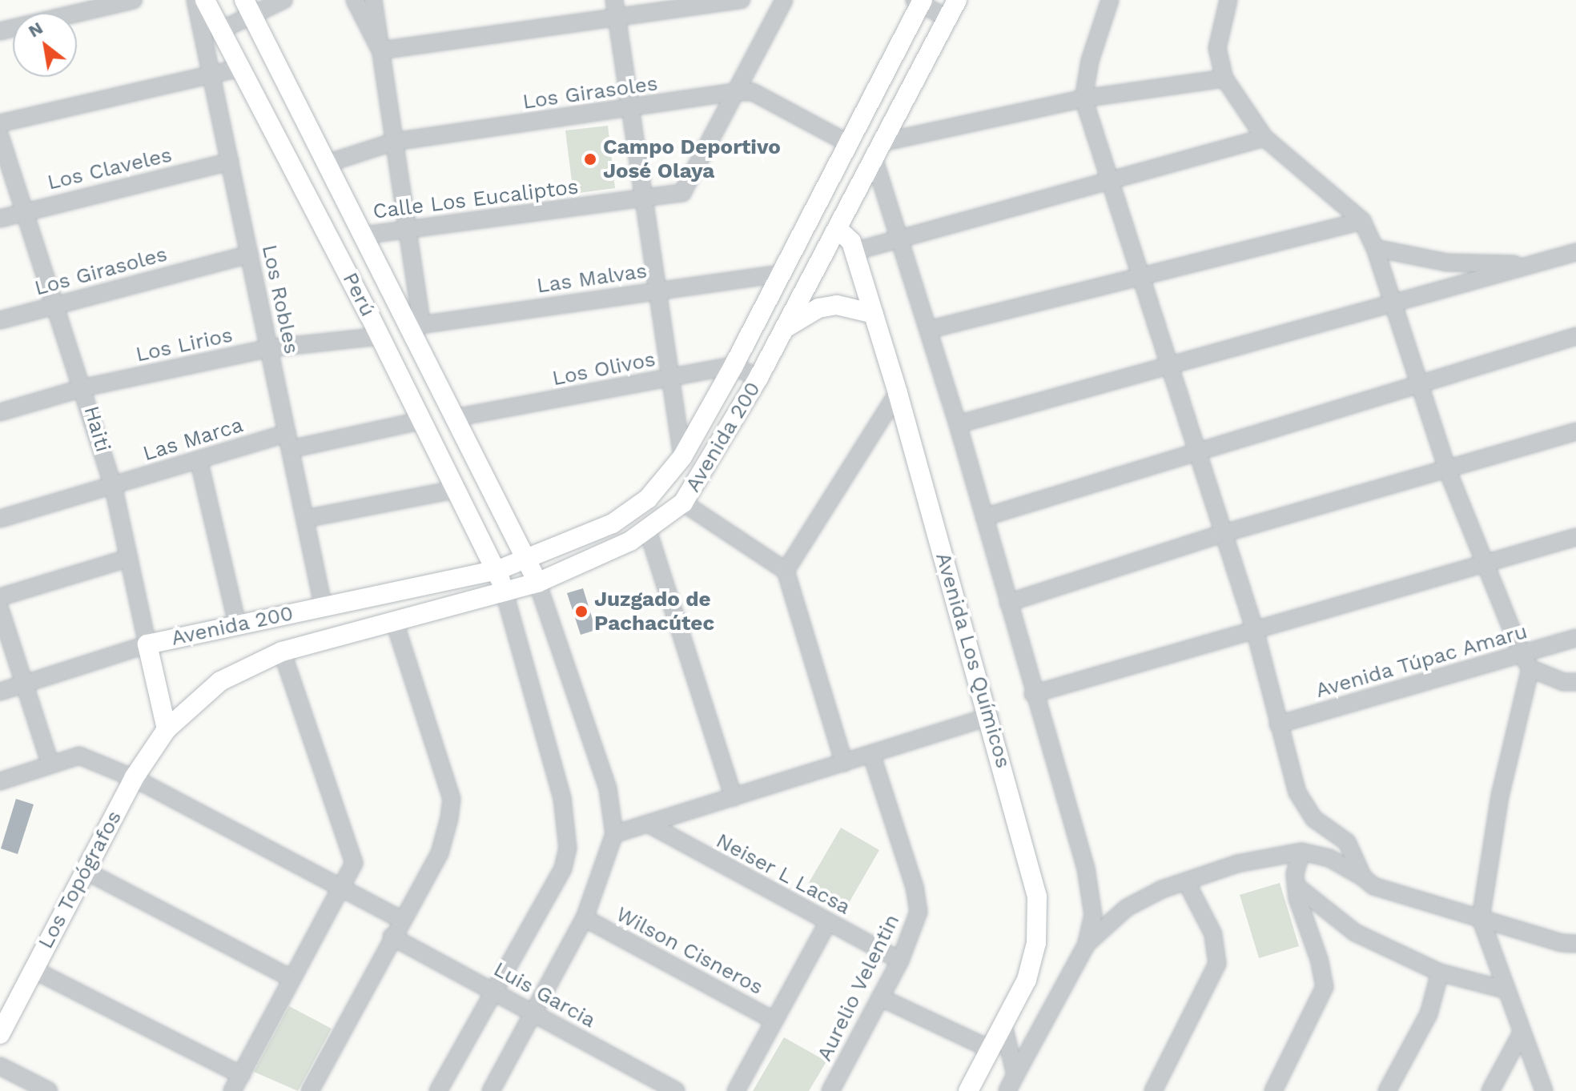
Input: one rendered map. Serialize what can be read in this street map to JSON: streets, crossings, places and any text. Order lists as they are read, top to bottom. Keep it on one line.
{"streets":{"main road":["Perú","Haiti","Avenida 200","Avenida Los Químicos","Los Topógrafos"],"street":["Los Girasoles","Los Claveles","Calle Los Eucaliptos","Las Malvas","Los Robles","Los Lirios","Los Olivos","Las Marca","Avenida Túpac Amaru","Neiser L Lacsa","Wilson Cisneros","Aurelio Velentin","Luis Garcia"]},"crossings":[["Los Girasoles","Calle Los Eucaliptos"],["Los Girasoles","Perú"],["Los Girasoles","Los Robles"],["Los Girasoles","Haiti"],["Los Girasoles","Avenida 200"],["Los Claveles","Los Robles"],["Los Claveles","Haiti"],["Calle Los Eucaliptos","Perú"],["Las Malvas","Perú"],["Las Malvas","Avenida 200"],["Perú","Los Lirios"],["Perú","Los Olivos"],["Perú","Avenida 200"],["Los Robles","Los Lirios"],["Los Robles","Avenida 200"],["Los Robles","Las Marca"],["Los Lirios","Haiti"],["Los Olivos","Avenida 200"],["Haiti","Avenida 200"],["Haiti","Las Marca"],["Haiti","Los Topógrafos"],["Avenida 200","Avenida Los Químicos"],["Avenida 200","Los Topógrafos"],["Neiser L Lacsa","Aurelio Velentin"]],"places":["Campo Deportivo José Olaya","Juzgado de Pachacútec"],"north":"top left"}
